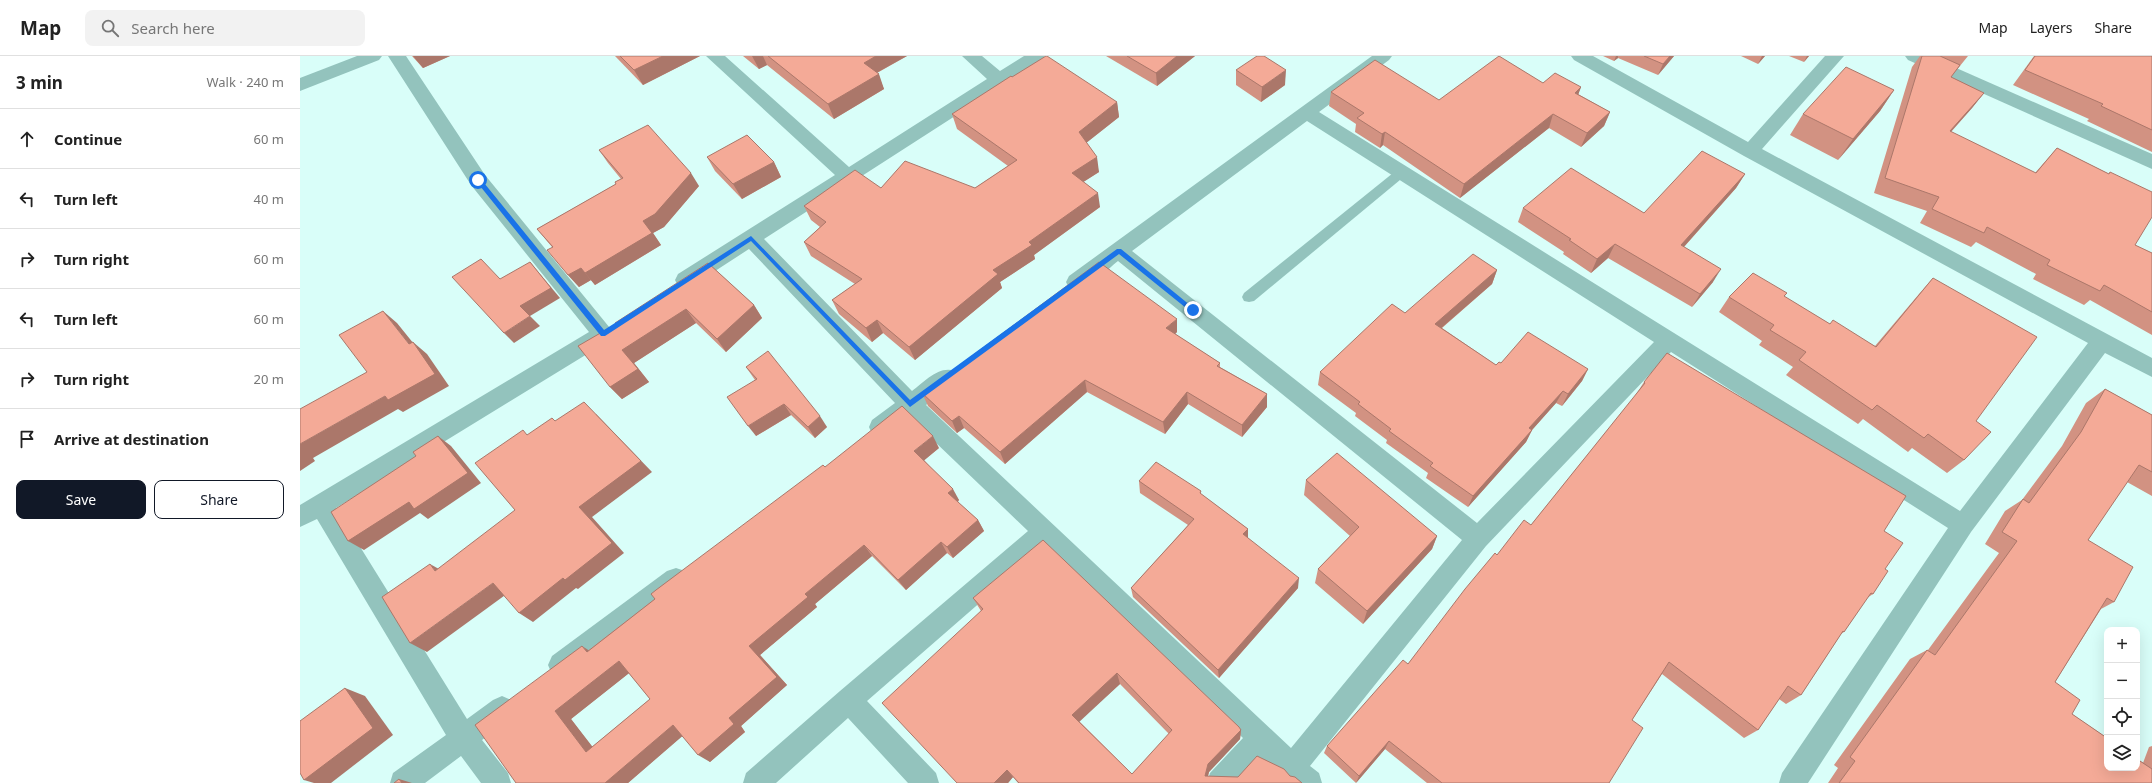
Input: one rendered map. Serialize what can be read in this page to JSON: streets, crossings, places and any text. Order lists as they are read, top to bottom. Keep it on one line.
{"page":{"header":"Map","search":"Search here","nav":["Map","Layers","Share"],"heading":["3 min","Walk · 240 m"],"list":[["Continue","60 m"],["Turn left","40 m"],["Turn right","60 m"],["Turn left","60 m"],["Turn right","20 m"],"Arrive at destination"],"buttons":["Save","Share"],"map_buttons":["+","−"]}}
